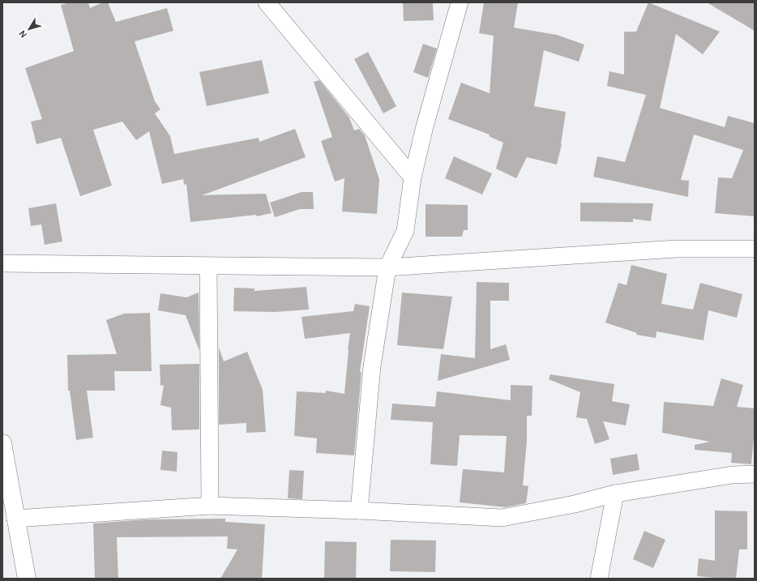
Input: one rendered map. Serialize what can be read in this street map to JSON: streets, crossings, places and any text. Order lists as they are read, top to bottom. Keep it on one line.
{"north":"bottom left"}
